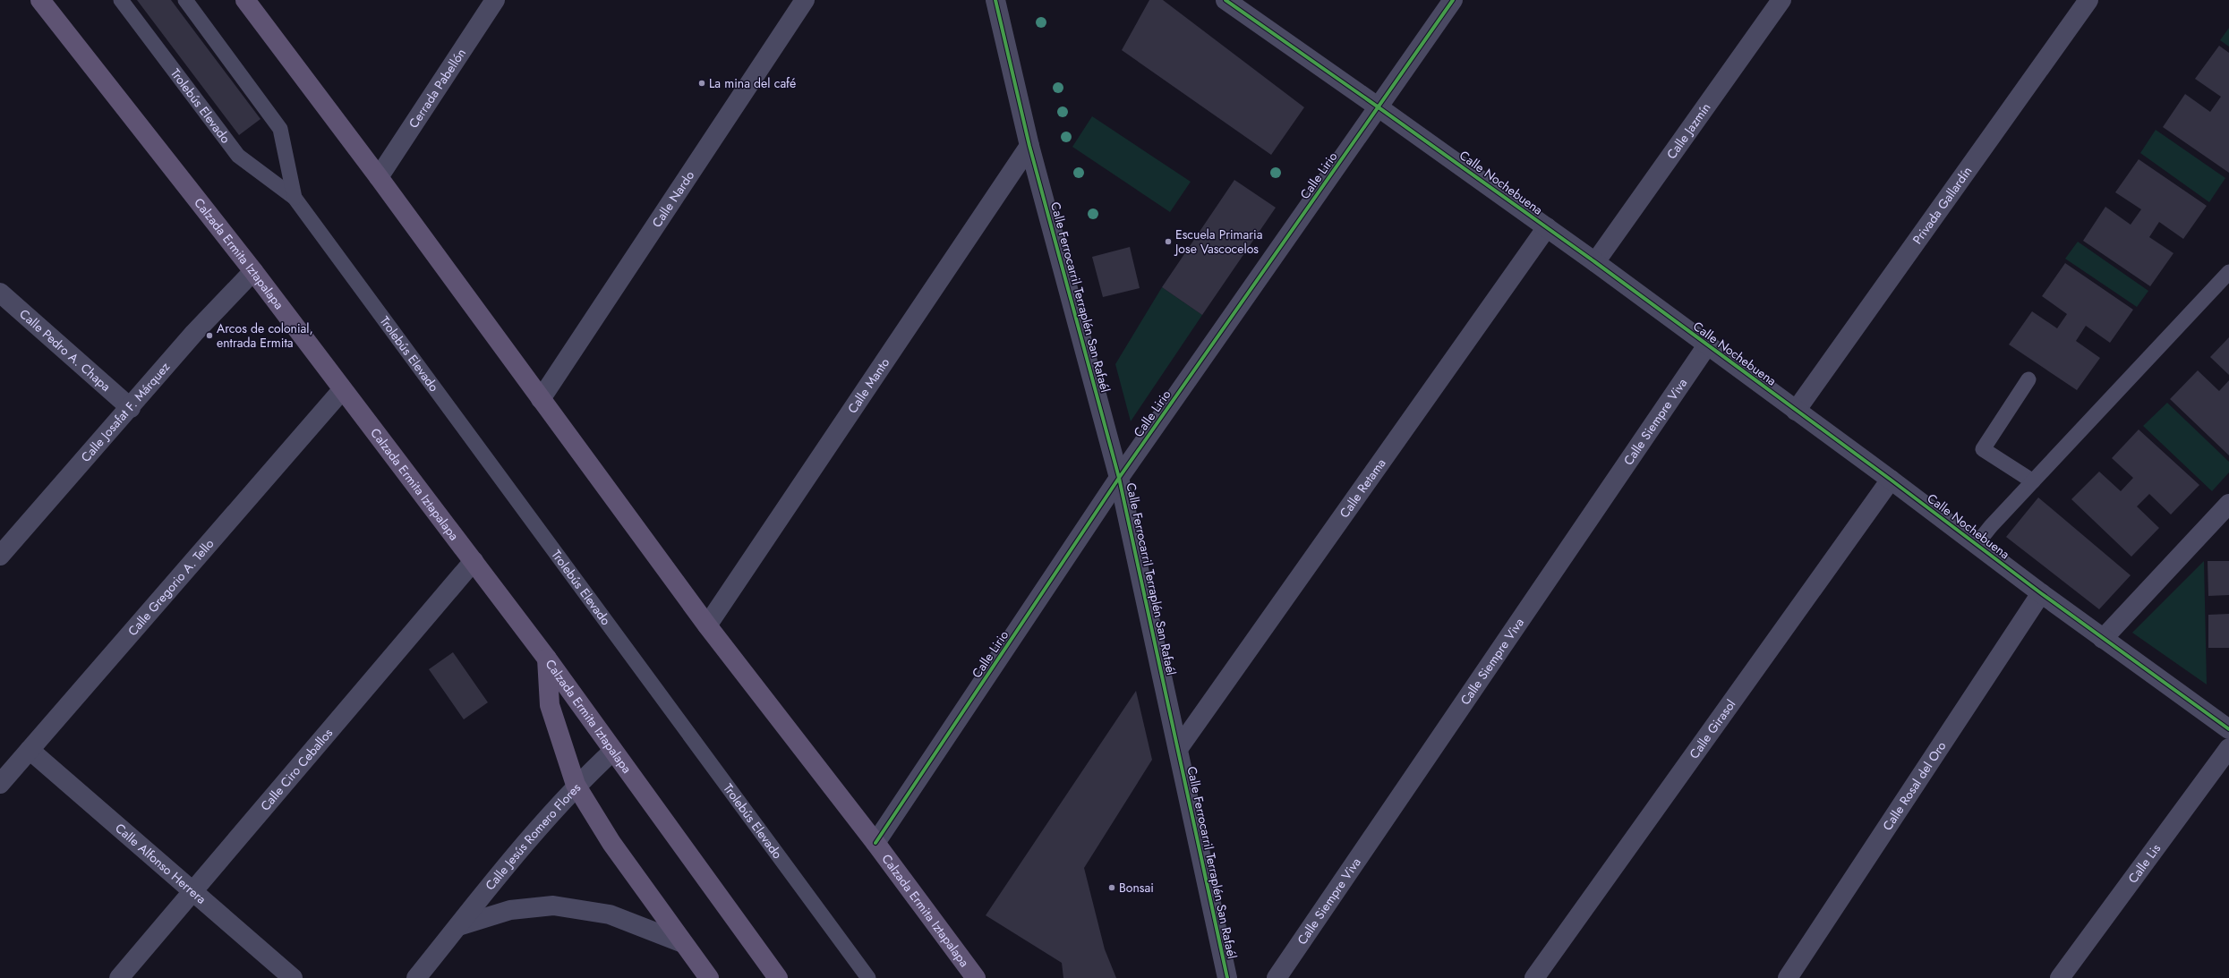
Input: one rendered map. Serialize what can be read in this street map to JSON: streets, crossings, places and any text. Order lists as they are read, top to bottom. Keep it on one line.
{"streets":{"main road":["Calzada Ermita Iztapalapa"],"street":["Cerrada Pabellón","Calle Jazmín","Calle Lirio","Calle Nochebuena","Calle Nardo","Privada Gallardín","Calle Ferrocarril Terraplén San Rafaél","Calle Pedro A. Chapa","Calle Manto","Calle Josafat F. Márquez","Calle Siempre Viva","Calle Retama","Calle Gregorio A. Tello","Calle Girasol","Calle Ciro Ceballos","Calle Rosal del Oro","Calle Jesús Romero Flores","Calle Lis","Calle Alfonso Herrera"],"lane":["Trolebús Elevado"]},"crossings":[["Cerrada Pabellón","Calzada Ermita Iztapalapa"],["Calle Jazmín","Calle Nochebuena"],["Calle Lirio","Calle Nochebuena"],["Calle Lirio","Calzada Ermita Iztapalapa"],["Calle Lirio","Calle Ferrocarril Terraplén San Rafaél"],["Calle Nochebuena","Privada Gallardín"],["Calle Nochebuena","Calle Siempre Viva"],["Calle Nochebuena","Calle Retama"],["Calle Nochebuena","Calle Girasol"],["Calle Nochebuena","Calle Rosal del Oro"],["Calle Nardo","Calzada Ermita Iztapalapa"],["Calzada Ermita Iztapalapa","Calle Manto"],["Calzada Ermita Iztapalapa","Calle Josafat F. Márquez"],["Calzada Ermita Iztapalapa","Calle Gregorio A. Tello"],["Calzada Ermita Iztapalapa","Calle Ciro Ceballos"],["Calzada Ermita Iztapalapa","Calle Jesús Romero Flores"],["Calle Ferrocarril Terraplén San Rafaél","Calle Manto"],["Calle Ferrocarril Terraplén San Rafaél","Calle Retama"],["Calle Pedro A. Chapa","Calle Josafat F. Márquez"],["Calle Gregorio A. Tello","Calle Alfonso Herrera"],["Calle Ciro Ceballos","Calle Alfonso Herrera"]],"places":["La mina del café","Escuela Primaria Jose Vascocelos","Arcos de colonial, entrada Ermita","Bonsai"]}
